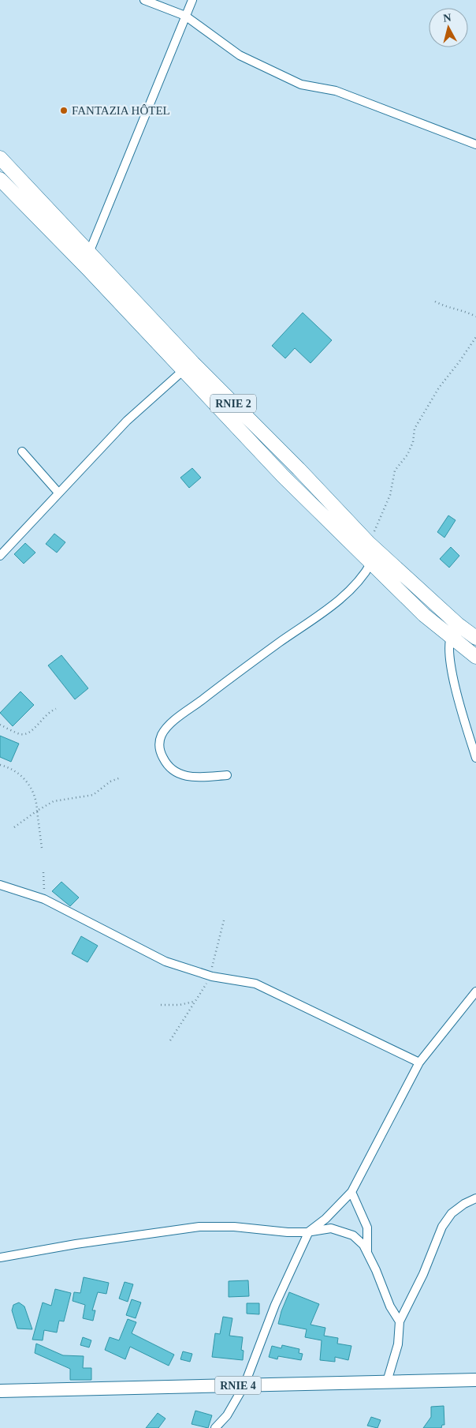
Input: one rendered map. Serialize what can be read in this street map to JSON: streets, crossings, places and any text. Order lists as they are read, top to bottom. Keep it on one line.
{"streets":{"highway":["RNIE 2"],"main road":["RNIE 4"]},"places":["FANTAZIA HÔTEL"],"north":"top"}
